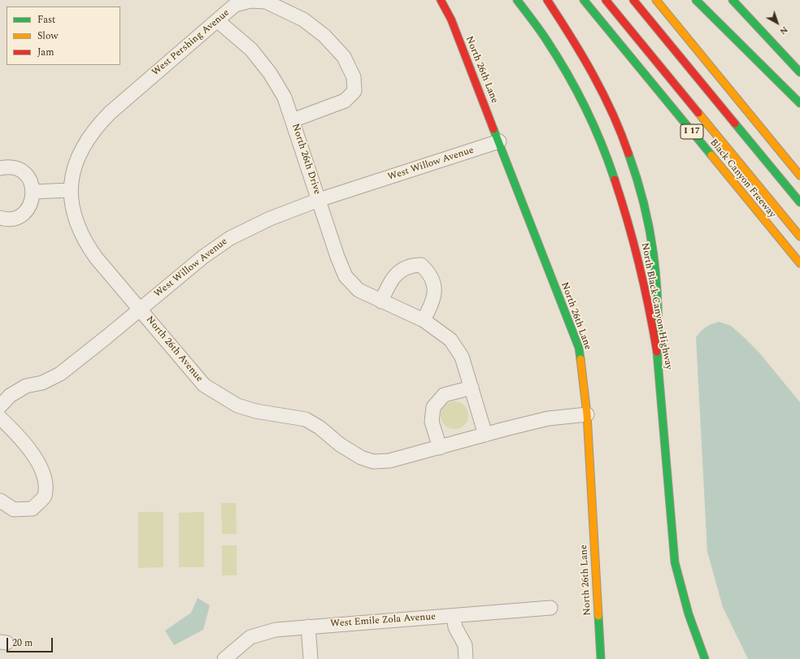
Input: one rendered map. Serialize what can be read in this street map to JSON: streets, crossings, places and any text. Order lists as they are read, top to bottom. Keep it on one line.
{"streets":{"main road":["North 26th Lane","I 17","Black Canyon Freeway","North Black Canyon Highway"],"street":["West Pershing Avenue","North 26th Drive","West Willow Avenue","North 26th Avenue","West Emile Zola Avenue"]},"crossings":[["West Pershing Avenue","North 26th Drive"],["West Pershing Avenue","North 26th Avenue"],["North 26th Lane","West Willow Avenue"],["North 26th Lane","North 26th Avenue"],["North 26th Drive","West Willow Avenue"],["North 26th Drive","North 26th Avenue"],["West Willow Avenue","North 26th Avenue"]],"legend":["Fast","Slow","Jam"],"scale_bar":"20 m","north":"bottom right"}
